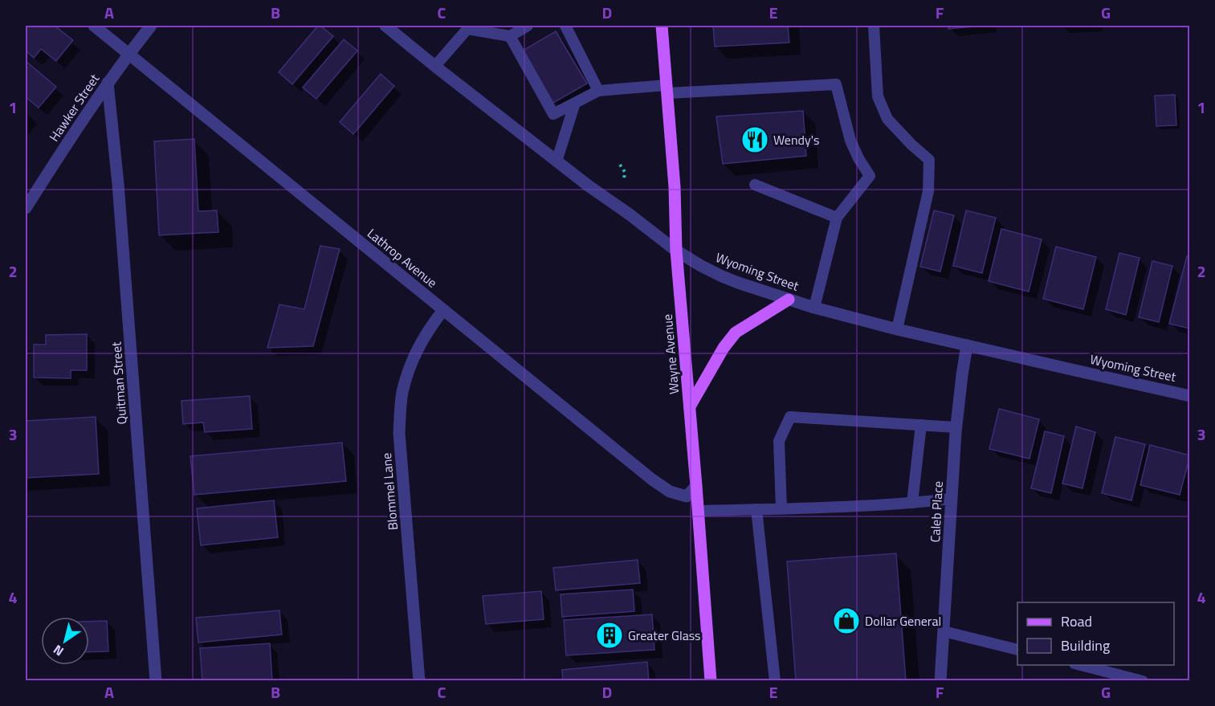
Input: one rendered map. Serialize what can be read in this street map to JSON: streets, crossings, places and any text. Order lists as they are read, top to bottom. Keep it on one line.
{"streets":{"main road":["Wayne Avenue"],"street":["Hawker Street","Lathrop Avenue","Wyoming Street","Quitman Street","Blommel Lane","Caleb Place"]},"crossings":[["Hawker Street","Lathrop Avenue"],["Hawker Street","Quitman Street"],["Lathrop Avenue","Wayne Avenue"],["Lathrop Avenue","Blommel Lane"],["Wyoming Street","Wayne Avenue"],["Wyoming Street","Caleb Place"]],"places":{"restaurant":["Wendy's"],"shop":["Dollar General"],"building":["Greater Glass"]},"legend":["Road","Building"],"north":"bottom left","grid":{"columns":["A","B","C","D","E","F","G"],"rows":["1","2","3","4"]}}
